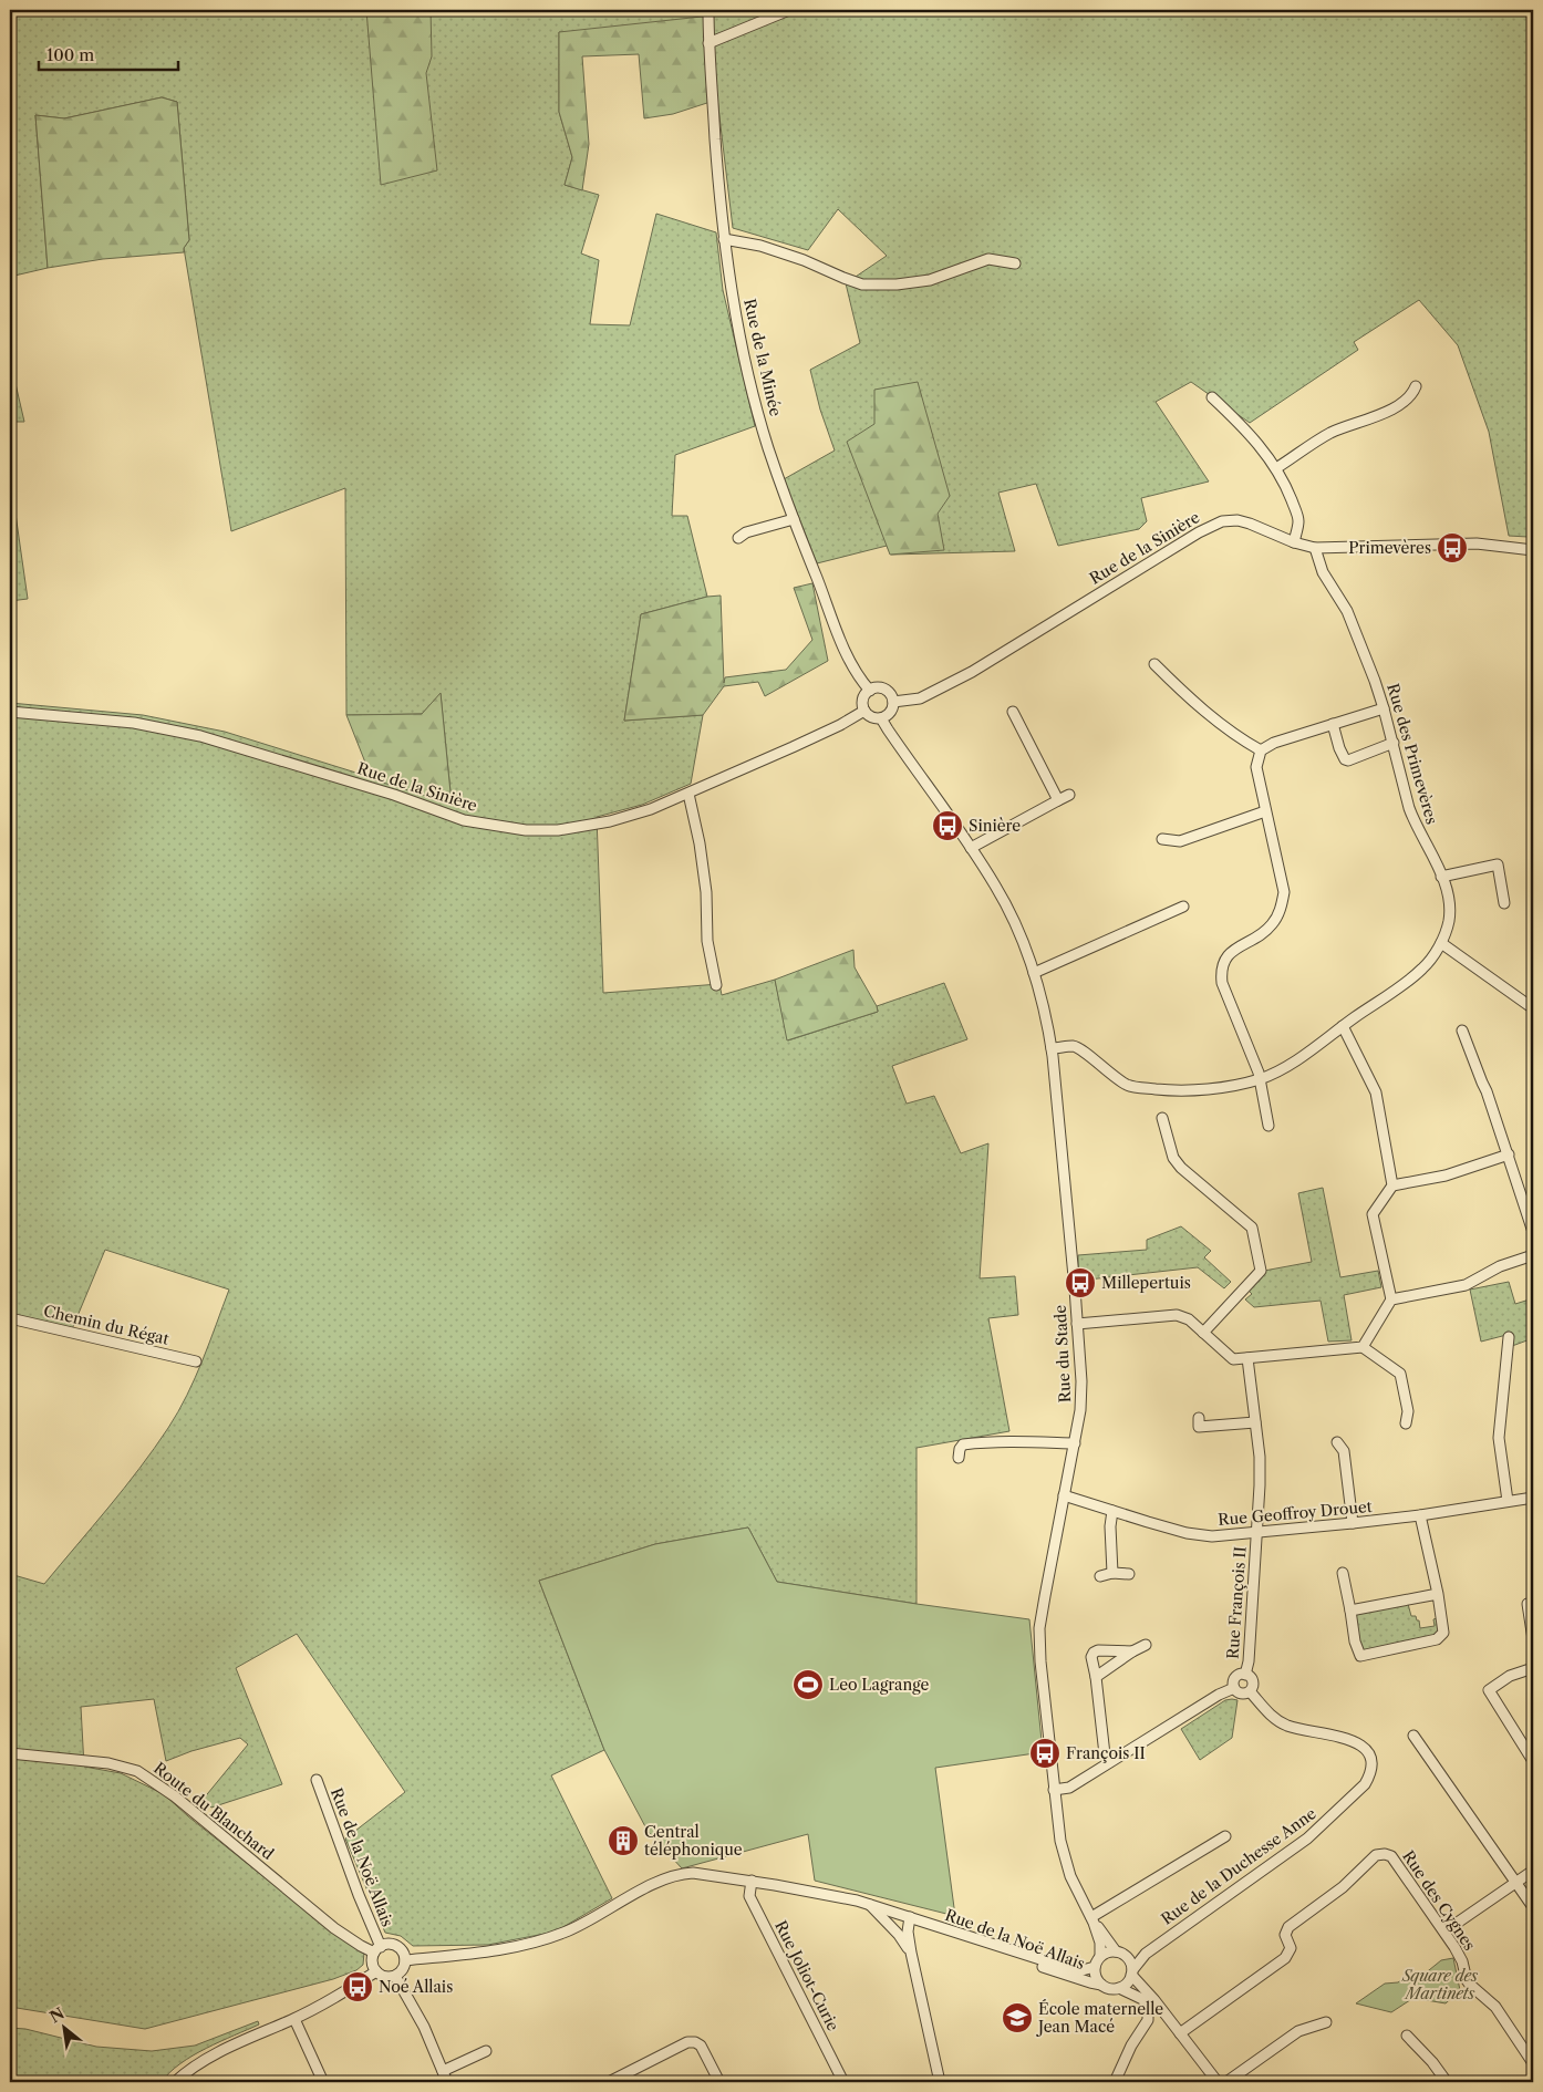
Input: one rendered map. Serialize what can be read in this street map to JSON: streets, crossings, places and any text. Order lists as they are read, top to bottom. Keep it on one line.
{"streets":{"street":["Rue de la Minée","Rue de la Sinière","Rue des Primevères","Chemin du Régat","Rue du Stade","Rue Geoffroy Drouet","Rue François II","Route du Blanchard","Rue de la Noë Allais","Rue de la Duchesse Anne","Rue des Cygnes","Rue Joliot-Curie"]},"crossings":[["Rue de la Minée","Rue de la Sinière"],["Rue de la Minée","Rue du Stade"],["Rue de la Sinière","Rue des Primevères"],["Rue de la Sinière","Rue du Stade"],["Rue des Primevères","Rue du Stade"],["Rue du Stade","Rue Geoffroy Drouet"],["Rue du Stade","Rue de la Noë Allais"],["Rue du Stade","Rue de la Duchesse Anne"],["Rue Geoffroy Drouet","Rue François II"],["Rue François II","Rue de la Duchesse Anne"],["Route du Blanchard","Rue de la Noë Allais"],["Rue de la Noë Allais","Rue de la Duchesse Anne"],["Rue de la Noë Allais","Rue Joliot-Curie"]],"parks":["Square des Martinets"],"places":{"bus stop":["Primevères","Sinière","Millepertuis","François II","Noé Allais"],"sports":["Leo Lagrange"],"building":["Central téléphonique"],"school or university":["École maternelle Jean Macé"]},"scale_bar":"100 m","north":"top left"}
